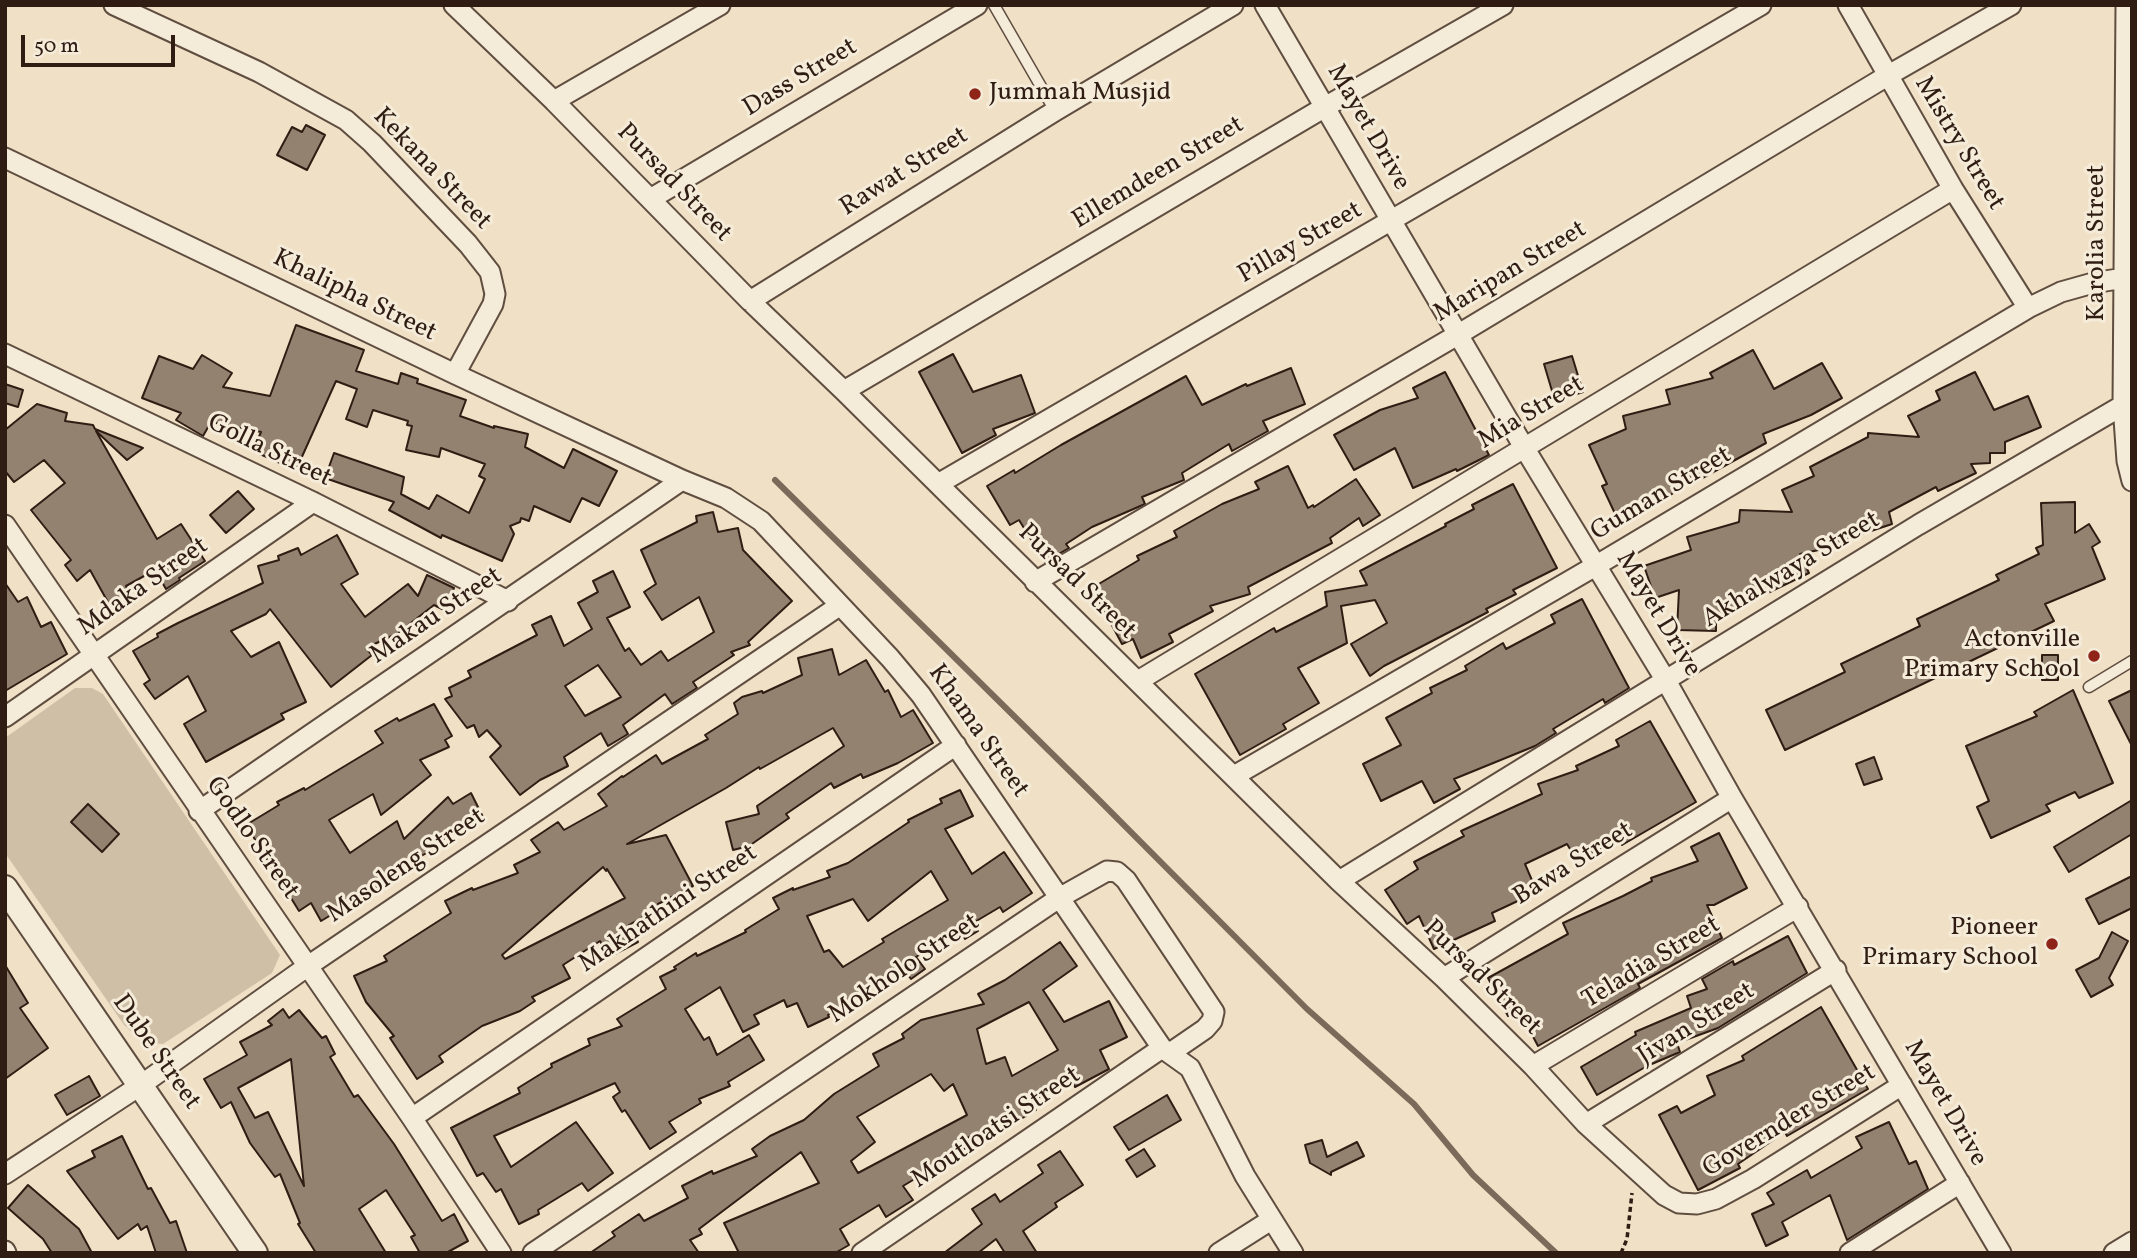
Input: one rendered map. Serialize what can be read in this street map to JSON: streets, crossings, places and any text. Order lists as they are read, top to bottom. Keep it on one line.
{"streets":{"street":["Dass Street","Mayet Drive","Mistry Street","Kekana Street","Rawat Street","Ellemdeen Street","Pursad Street","Karolia Street","Pillay Street","Maripan Street","Khalipha Street","Mia Street","Golla Street","Guman Street","Akhalwaya Street","Mdaka Street","Makau Street","Khama Street","Godlo Street","Bawa Street","Masoleng Street","Makhathini Street","Teladia Street","Mokholo Street","Jivan Street","Dube Street","Governder Street","Moutloatsi Street"]},"crossings":[["Dass Street","Pursad Street"],["Mayet Drive","Ellemdeen Street"],["Mayet Drive","Pillay Street"],["Mayet Drive","Maripan Street"],["Mayet Drive","Mia Street"],["Mayet Drive","Guman Street"],["Mayet Drive","Akhalwaya Street"],["Mayet Drive","Bawa Street"],["Mayet Drive","Teladia Street"],["Mayet Drive","Jivan Street"],["Mayet Drive","Governder Street"],["Mistry Street","Maripan Street"],["Mistry Street","Mia Street"],["Mistry Street","Guman Street"],["Kekana Street","Khalipha Street"],["Rawat Street","Pursad Street"],["Ellemdeen Street","Pursad Street"],["Pursad Street","Pillay Street"],["Pursad Street","Maripan Street"],["Pursad Street","Mia Street"],["Pursad Street","Guman Street"],["Pursad Street","Akhalwaya Street"],["Pursad Street","Bawa Street"],["Pursad Street","Teladia Street"],["Pursad Street","Jivan Street"],["Pursad Street","Governder Street"],["Karolia Street","Guman Street"],["Karolia Street","Akhalwaya Street"],["Khalipha Street","Makau Street"],["Khalipha Street","Khama Street"],["Golla Street","Mdaka Street"],["Golla Street","Makau Street"],["Mdaka Street","Godlo Street"],["Makau Street","Khama Street"],["Makau Street","Godlo Street"],["Khama Street","Masoleng Street"],["Khama Street","Makhathini Street"],["Khama Street","Mokholo Street"],["Khama Street","Moutloatsi Street"],["Godlo Street","Masoleng Street"],["Godlo Street","Makhathini Street"],["Masoleng Street","Dube Street"],["Mokholo Street","Moutloatsi Street"]],"places":["Jummah Musjid","Actonville Primary School","Pioneer Primary School"],"scale_bar":"50 m"}
